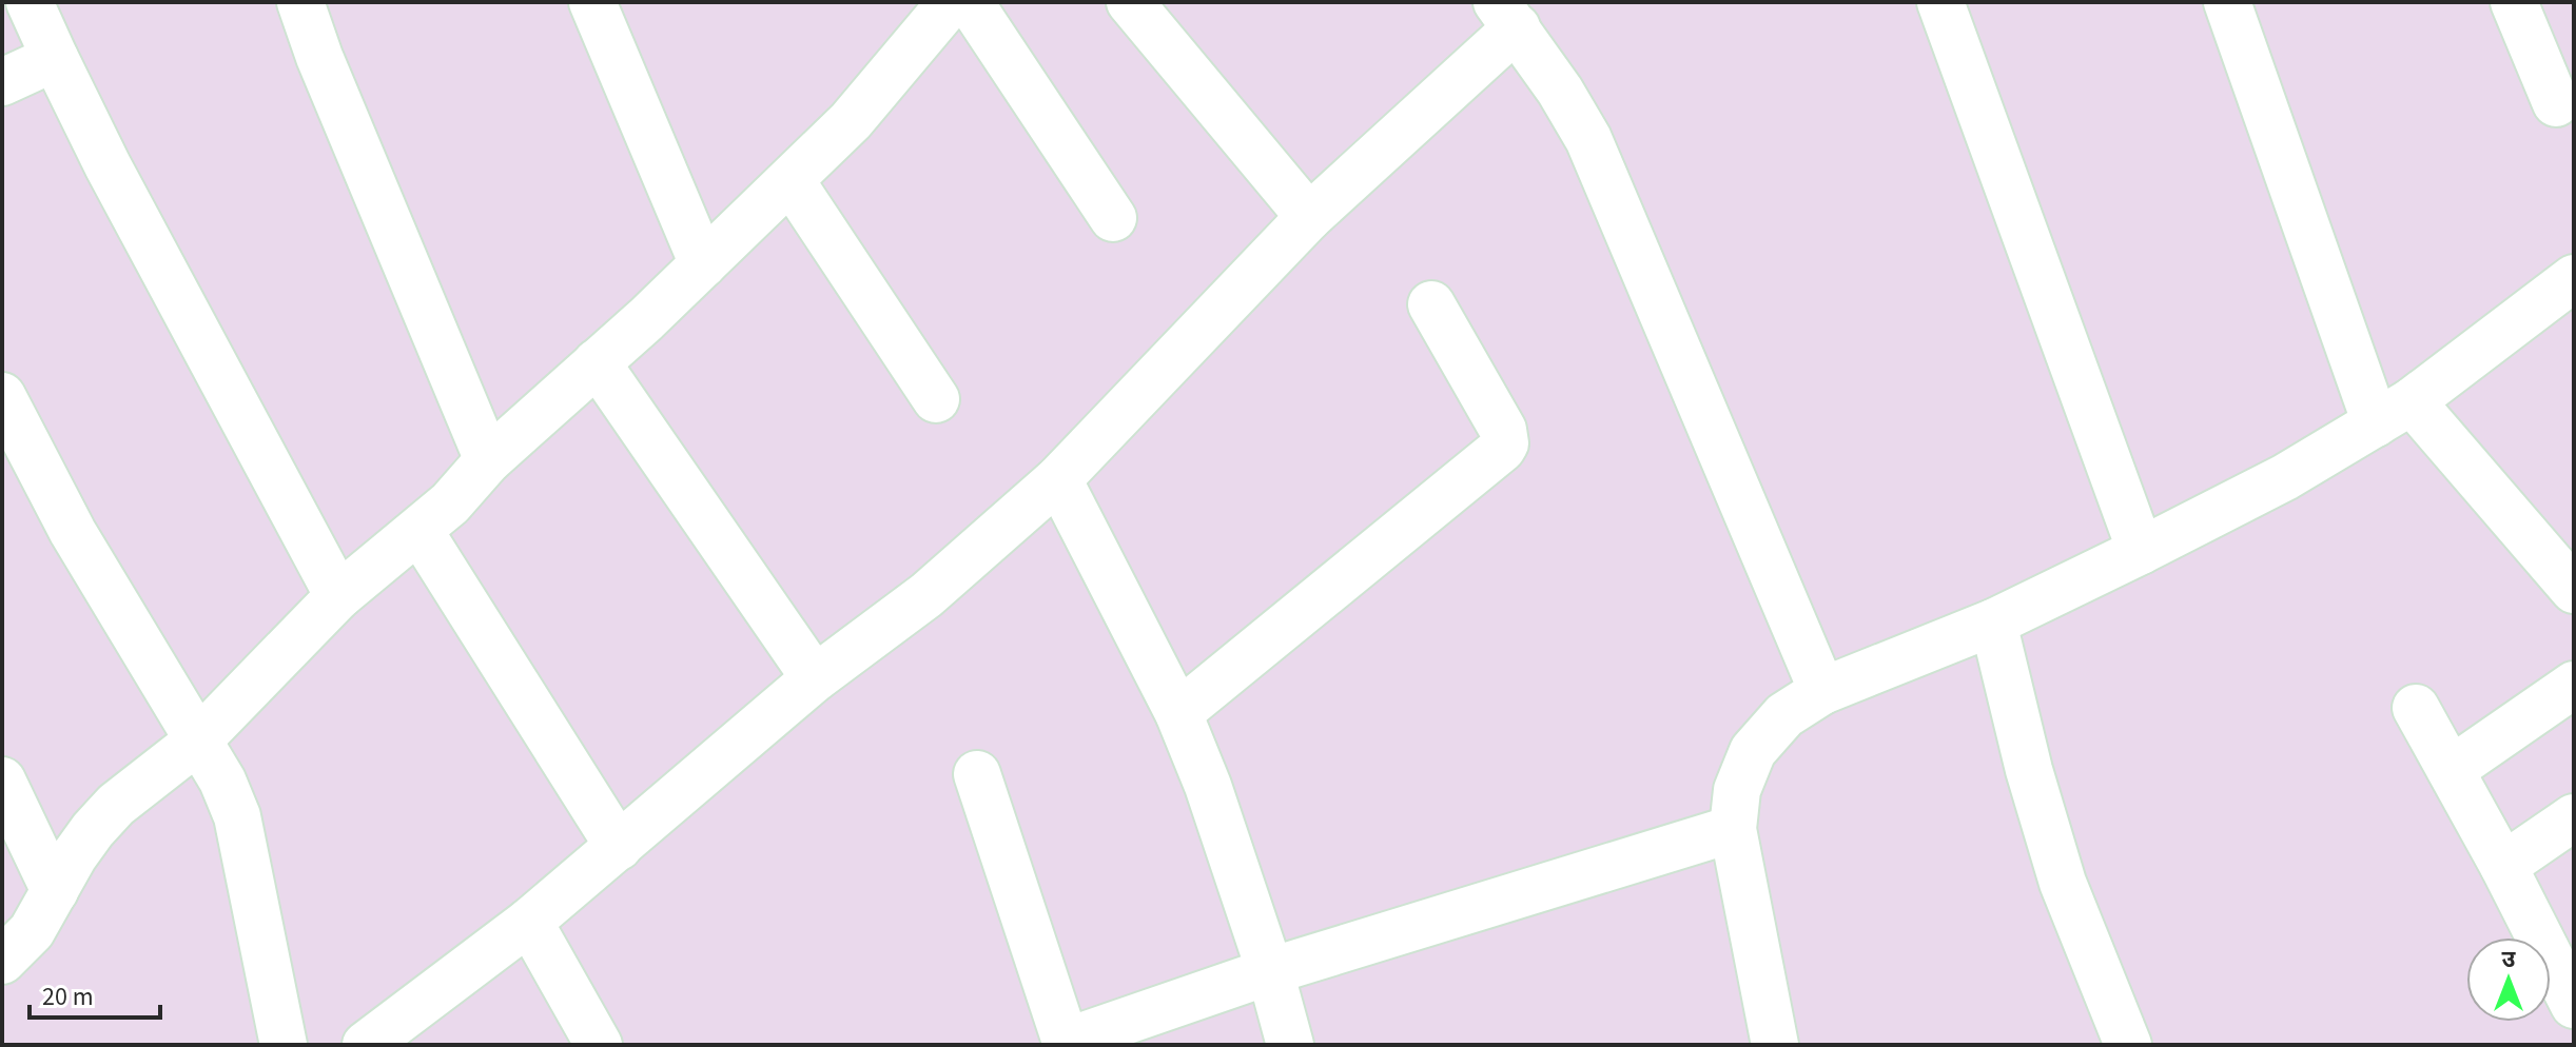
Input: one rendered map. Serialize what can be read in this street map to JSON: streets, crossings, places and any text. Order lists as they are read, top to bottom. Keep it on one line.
{"scale_bar":"20 m","north":"top"}
